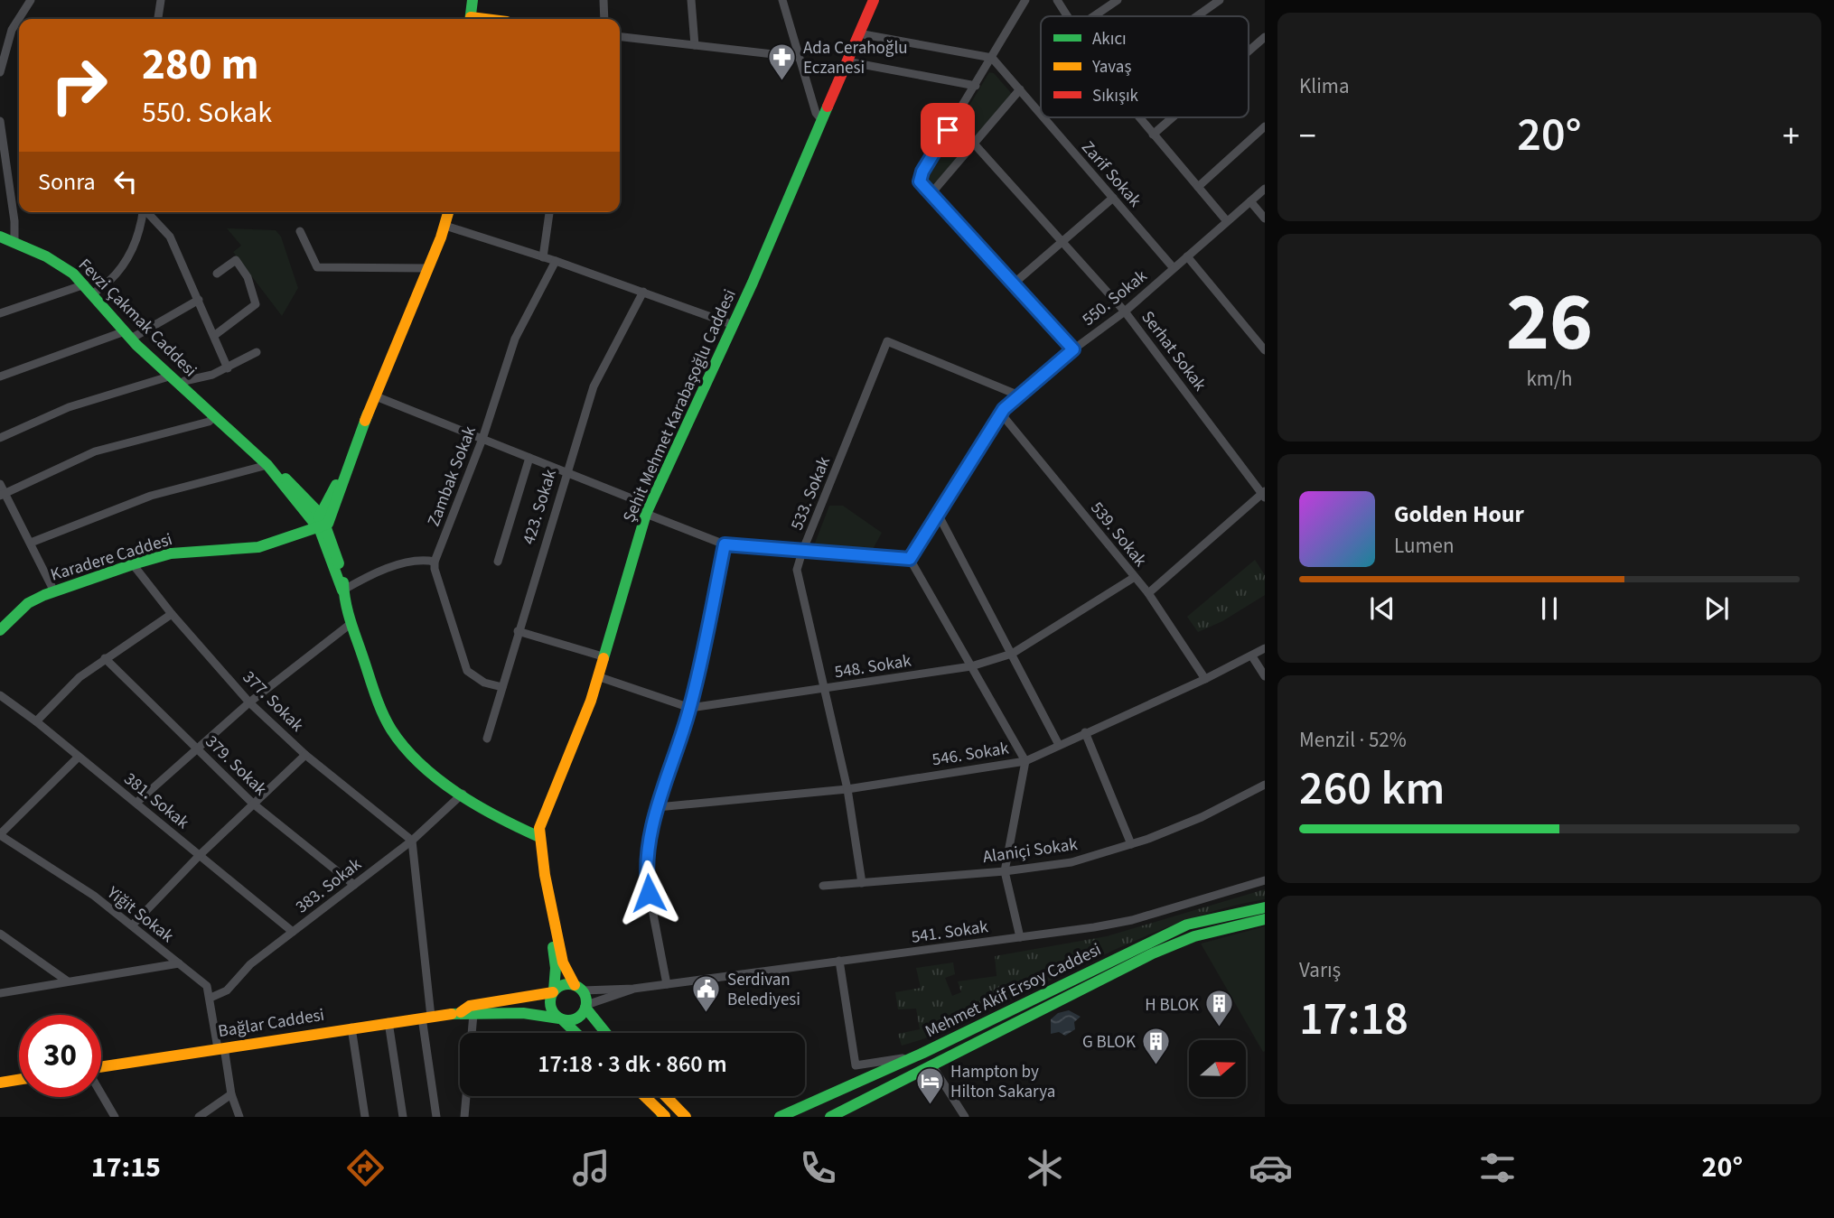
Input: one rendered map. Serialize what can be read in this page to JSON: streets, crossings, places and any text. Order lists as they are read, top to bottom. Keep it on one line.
{"streets":{"main road":["Fevzi Çakmak Caddesi","Şehit Mehmet Karabaşoğlu Caddesi","Karadere Caddesi","Mehmet Akif Ersoy Caddesi","Bağlar Caddesi"],"street":["Zarif Sokak","550. Sokak","Serhat Sokak","Zambak Sokak","533. Sokak","423. Sokak","539. Sokak","548. Sokak","377. Sokak","546. Sokak","379. Sokak","381. Sokak","Alaniçi Sokak","383. Sokak","Yiğit Sokak","541. Sokak"]},"crossings":[["Zarif Sokak","550. Sokak"],["550. Sokak","Serhat Sokak"],["550. Sokak","533. Sokak"],["550. Sokak","539. Sokak"],["Fevzi Çakmak Caddesi","Şehit Mehmet Karabaşoğlu Caddesi"],["Fevzi Çakmak Caddesi","Karadere Caddesi"],["Fevzi Çakmak Caddesi","383. Sokak"],["Şehit Mehmet Karabaşoğlu Caddesi","548. Sokak"],["533. Sokak","548. Sokak"],["533. Sokak","546. Sokak"],["533. Sokak","Alaniçi Sokak"],["539. Sokak","548. Sokak"],["539. Sokak","546. Sokak"],["Karadere Caddesi","377. Sokak"],["377. Sokak","383. Sokak"],["379. Sokak","383. Sokak"],["381. Sokak","383. Sokak"],["383. Sokak","Yiğit Sokak"]],"places":{"pharmacy":["Ada Cerahoğlu Eczanesi"],"public building":["Serdivan Belediyesi"],"building":["H BLOK","G BLOK"],"hotel":["Hampton by Hilton Sakarya"]},"legend":["Akıcı","Yavaş","Sıkışık"],"north":"right","page":{"tile":["Klima",["26","km/h"],["Menzil · 52%","260 km"],["Varış","17:18"]],"turn":["280 m","550. Sokak"],"heat":["−","20°","+"],"then":"Sonra","song":["Golden Hour","Lumen"],"limit":"30","trip":"17:18 · 3 dk · 860 m","tabs":["17:15","20°"]}}
